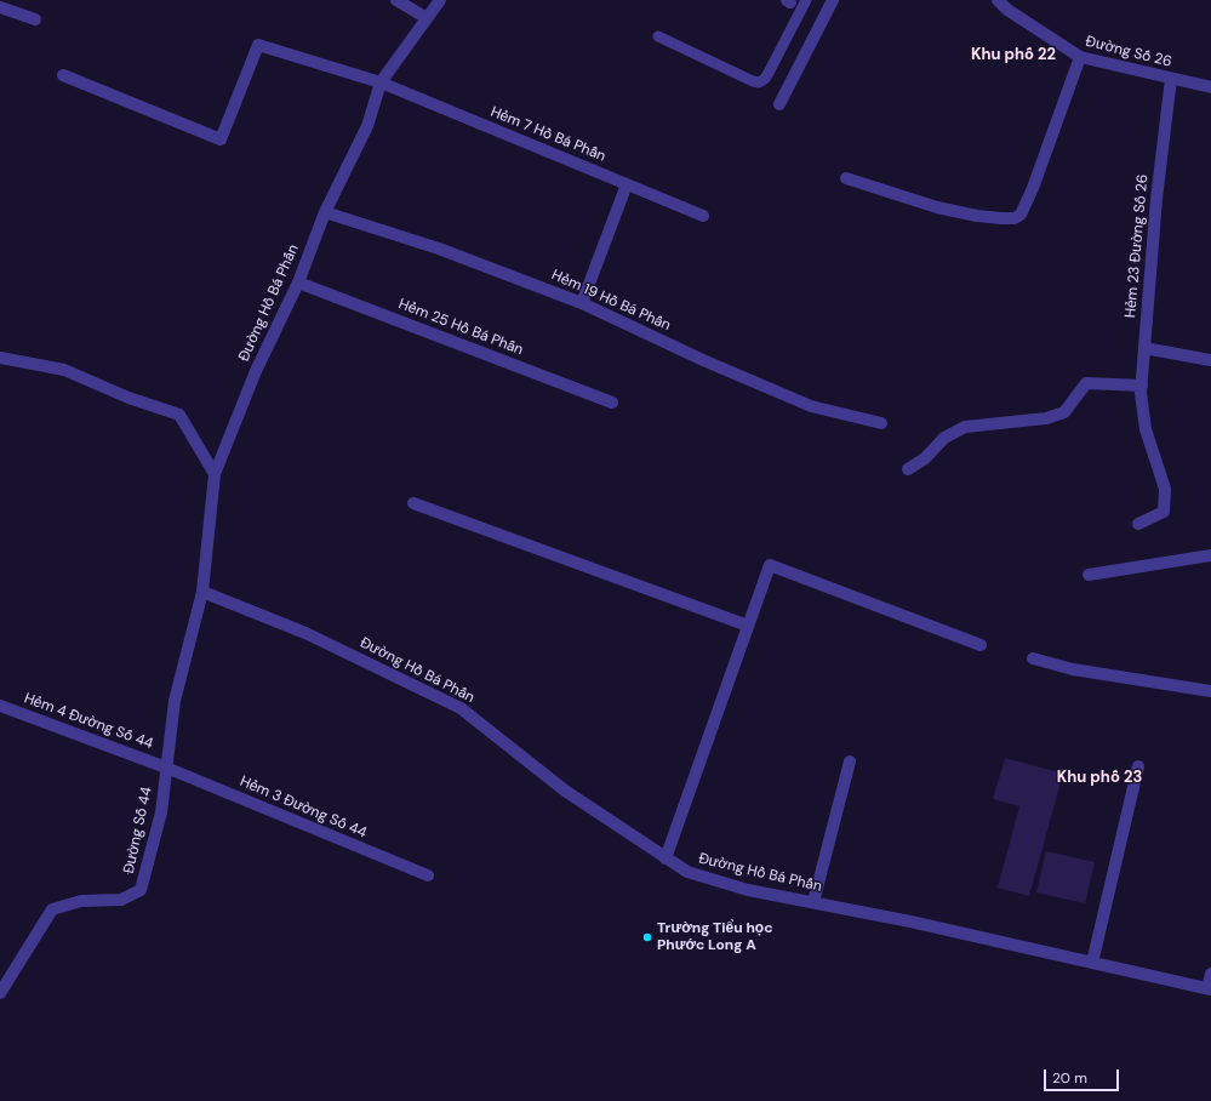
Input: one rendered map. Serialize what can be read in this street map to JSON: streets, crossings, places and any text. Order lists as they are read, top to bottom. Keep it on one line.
{"streets":{"street":["Đường Số 26","Hẻm 7 Hồ Bá Phấn","Hẻm 23 Đường Số 26","Hẻm 19 Hồ Bá Phấn","Đường Hồ Bá Phấn","Hẻm 25 Hồ Bá Phấn","Hẻm 4 Đường Số 44","Hẻm 3 Đường Số 44","Đường Số 44"]},"crossings":[["Đường Số 26","Hẻm 23 Đường Số 26"],["Hẻm 7 Hồ Bá Phấn","Đường Hồ Bá Phấn"],["Hẻm 19 Hồ Bá Phấn","Đường Hồ Bá Phấn"],["Đường Hồ Bá Phấn","Hẻm 25 Hồ Bá Phấn"],["Đường Hồ Bá Phấn","Đường Số 44"],["Hẻm 4 Đường Số 44","Hẻm 3 Đường Số 44"],["Hẻm 4 Đường Số 44","Đường Số 44"],["Hẻm 3 Đường Số 44","Đường Số 44"]],"districts":["Khu phố 22","Khu phố 23"],"places":["Trường Tiểu học Phước Long A"],"scale_bar":"20 m"}
